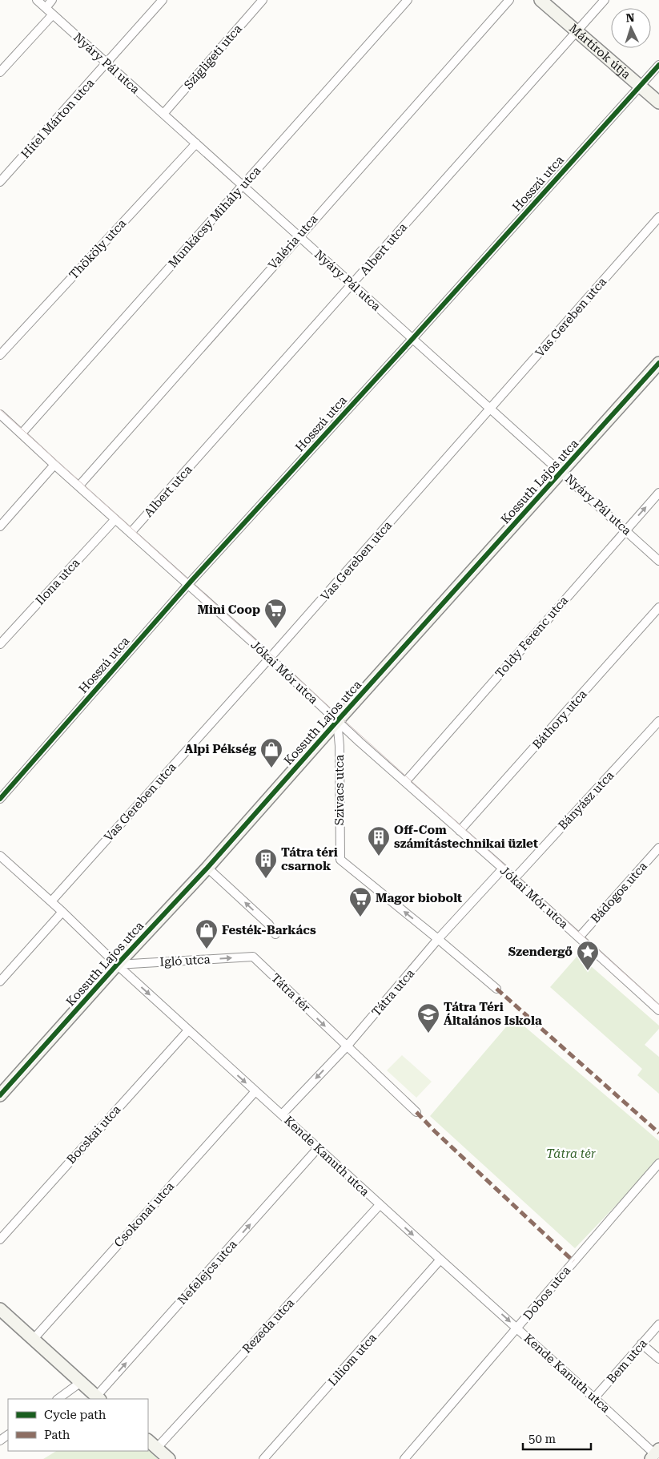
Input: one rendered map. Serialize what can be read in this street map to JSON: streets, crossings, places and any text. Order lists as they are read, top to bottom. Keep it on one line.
{"streets":{"street":["Mártírok útja","Szigligeti utca","Nyáry Pál utca","Hitel Márton utca","Hosszú utca","Munkácsy Mihály utca","Valéria utca","Thököly utca","Albert utca","Vas Gereben utca","Kossuth Lajos utca","Ilona utca","Toldy Ferenc utca","Jókai Mór utca","Báthory utca","Szivacs utca","Bányász utca","Bádogos utca","Igló utca","Tátra tér","Bocskai utca","Kende Kanuth utca","Csokonai utca","Nefelejcs utca","Dobos utca","Rezeda utca","Liliom utca","Bem utca"]},"crossings":[["Mártírok útja","Hosszú utca"],["Mártírok útja","Albert utca"],["Szigligeti utca","Nyáry Pál utca"],["Nyáry Pál utca","Hitel Márton utca"],["Nyáry Pál utca","Hosszú utca"],["Nyáry Pál utca","Munkácsy Mihály utca"],["Nyáry Pál utca","Valéria utca"],["Nyáry Pál utca","Thököly utca"],["Nyáry Pál utca","Albert utca"],["Nyáry Pál utca","Vas Gereben utca"],["Nyáry Pál utca","Kossuth Lajos utca"],["Nyáry Pál utca","Toldy Ferenc utca"],["Hosszú utca","Jókai Mór utca"],["Munkácsy Mihály utca","Jókai Mór utca"],["Valéria utca","Jókai Mór utca"],["Albert utca","Jókai Mór utca"],["Vas Gereben utca","Jókai Mór utca"],["Vas Gereben utca","Kende Kanuth utca"],["Kossuth Lajos utca","Jókai Mór utca"],["Kossuth Lajos utca","Szivacs utca"],["Kossuth Lajos utca","Igló utca"],["Kossuth Lajos utca","Kende Kanuth utca"],["Ilona utca","Jókai Mór utca"],["Toldy Ferenc utca","Jókai Mór utca"],["Jókai Mór utca","Báthory utca"],["Jókai Mór utca","Szivacs utca"],["Jókai Mór utca","Bányász utca"],["Jókai Mór utca","Bádogos utca"],["Igló utca","Tátra tér"],["Igló utca","Kende Kanuth utca"],["Bocskai utca","Kende Kanuth utca"],["Kende Kanuth utca","Csokonai utca"],["Kende Kanuth utca","Nefelejcs utca"],["Kende Kanuth utca","Dobos utca"],["Kende Kanuth utca","Rezeda utca"],["Kende Kanuth utca","Liliom utca"],["Kende Kanuth utca","Bem utca"]],"one_way":["Szivacs utca","Igló utca","Tátra tér","Kende Kanuth utca","Nefelejcs utca"],"parks":["Tátra tér"],"places":{"supermarket":["Mini Coop","Magor biobolt"],"shop":["Alpi Pékség","Festék-Barkács"],"building":["Off-Com számítástechnikai üzlet","Tátra téri csarnok"],"place":["Szendergő"],"school or university":["Tátra Téri Általános Iskola"]},"legend":["Cycle path","Path"],"scale_bar":"50 m","north":"top"}
